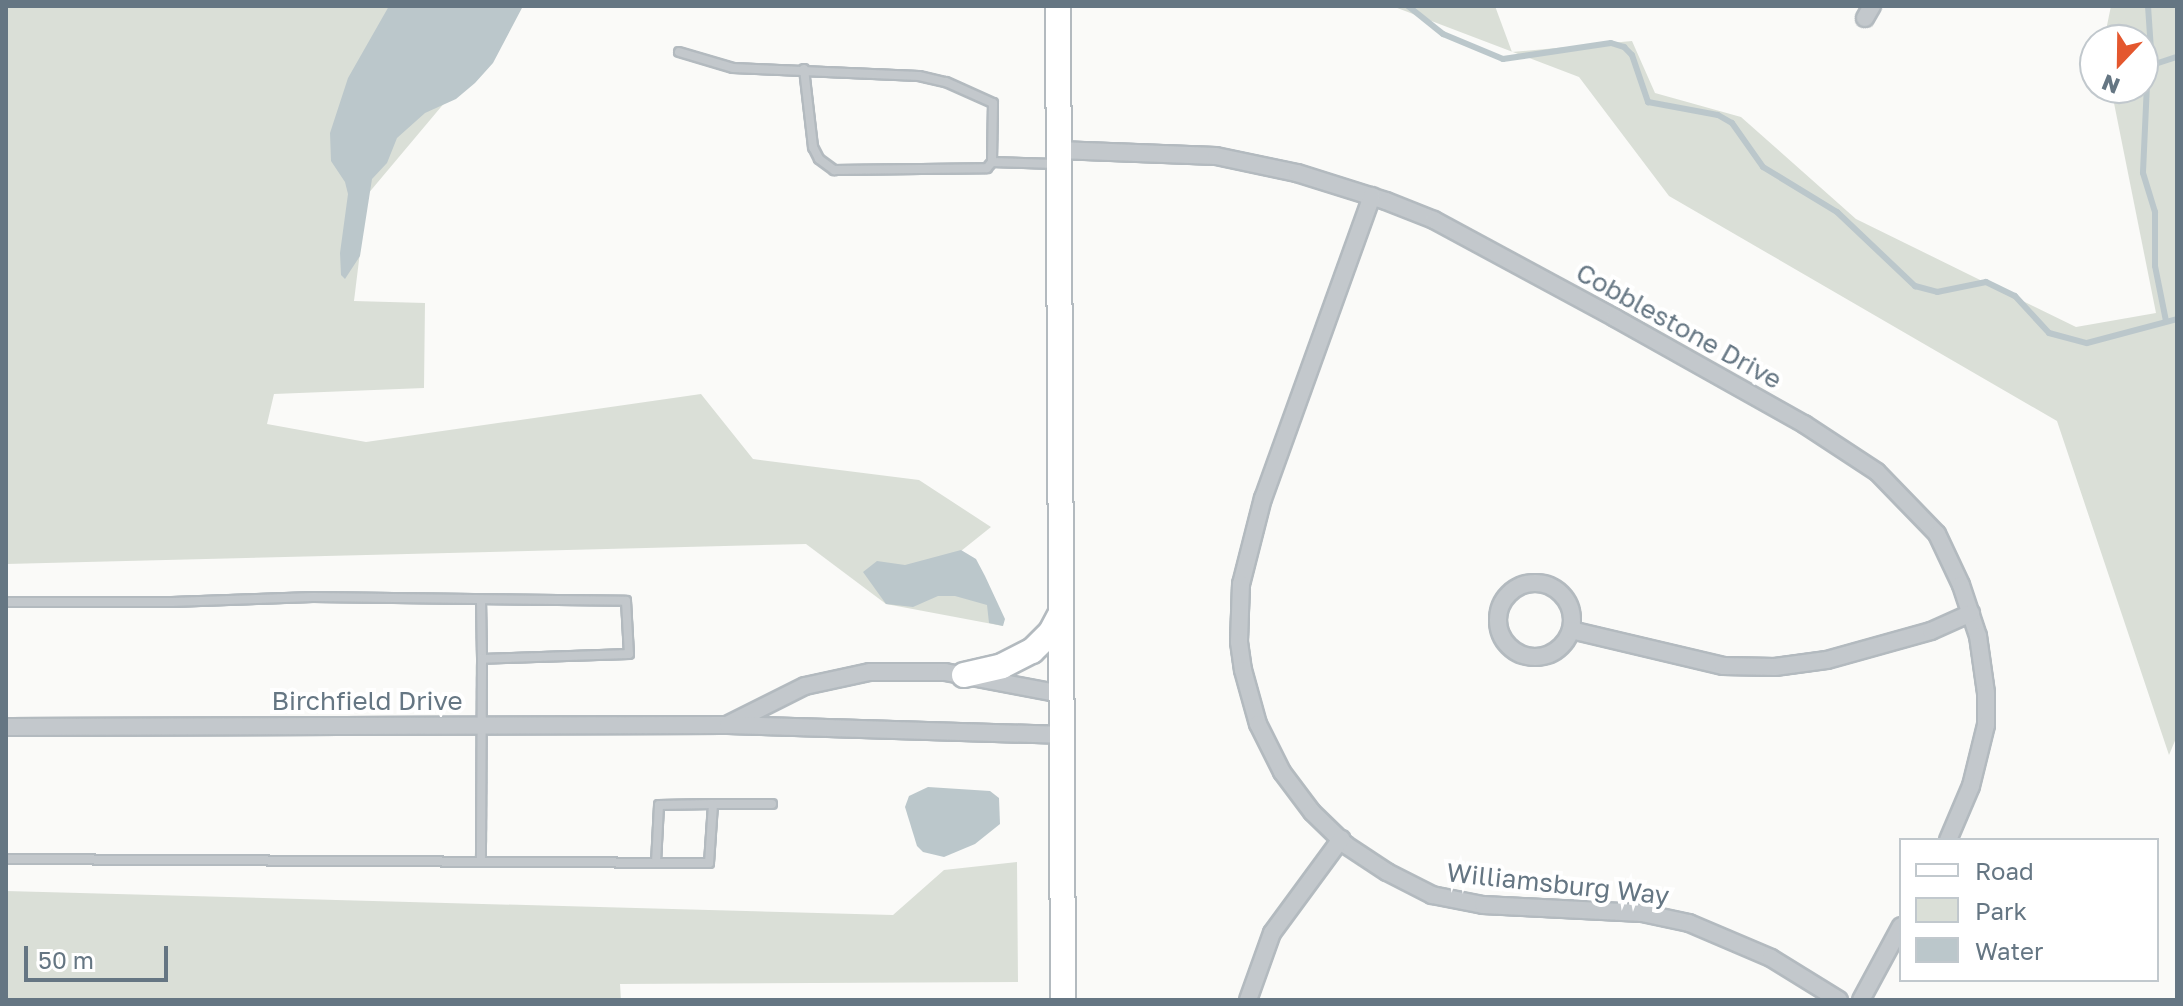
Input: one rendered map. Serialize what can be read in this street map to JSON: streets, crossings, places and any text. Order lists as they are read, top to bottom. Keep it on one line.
{"streets":{"street":["Cobblestone Drive","Birchfield Drive","Williamsburg Way"]},"crossings":[["Cobblestone Drive","Williamsburg Way"]],"legend":["Road","Park","Water"],"scale_bar":"50 m","north":"bottom"}
